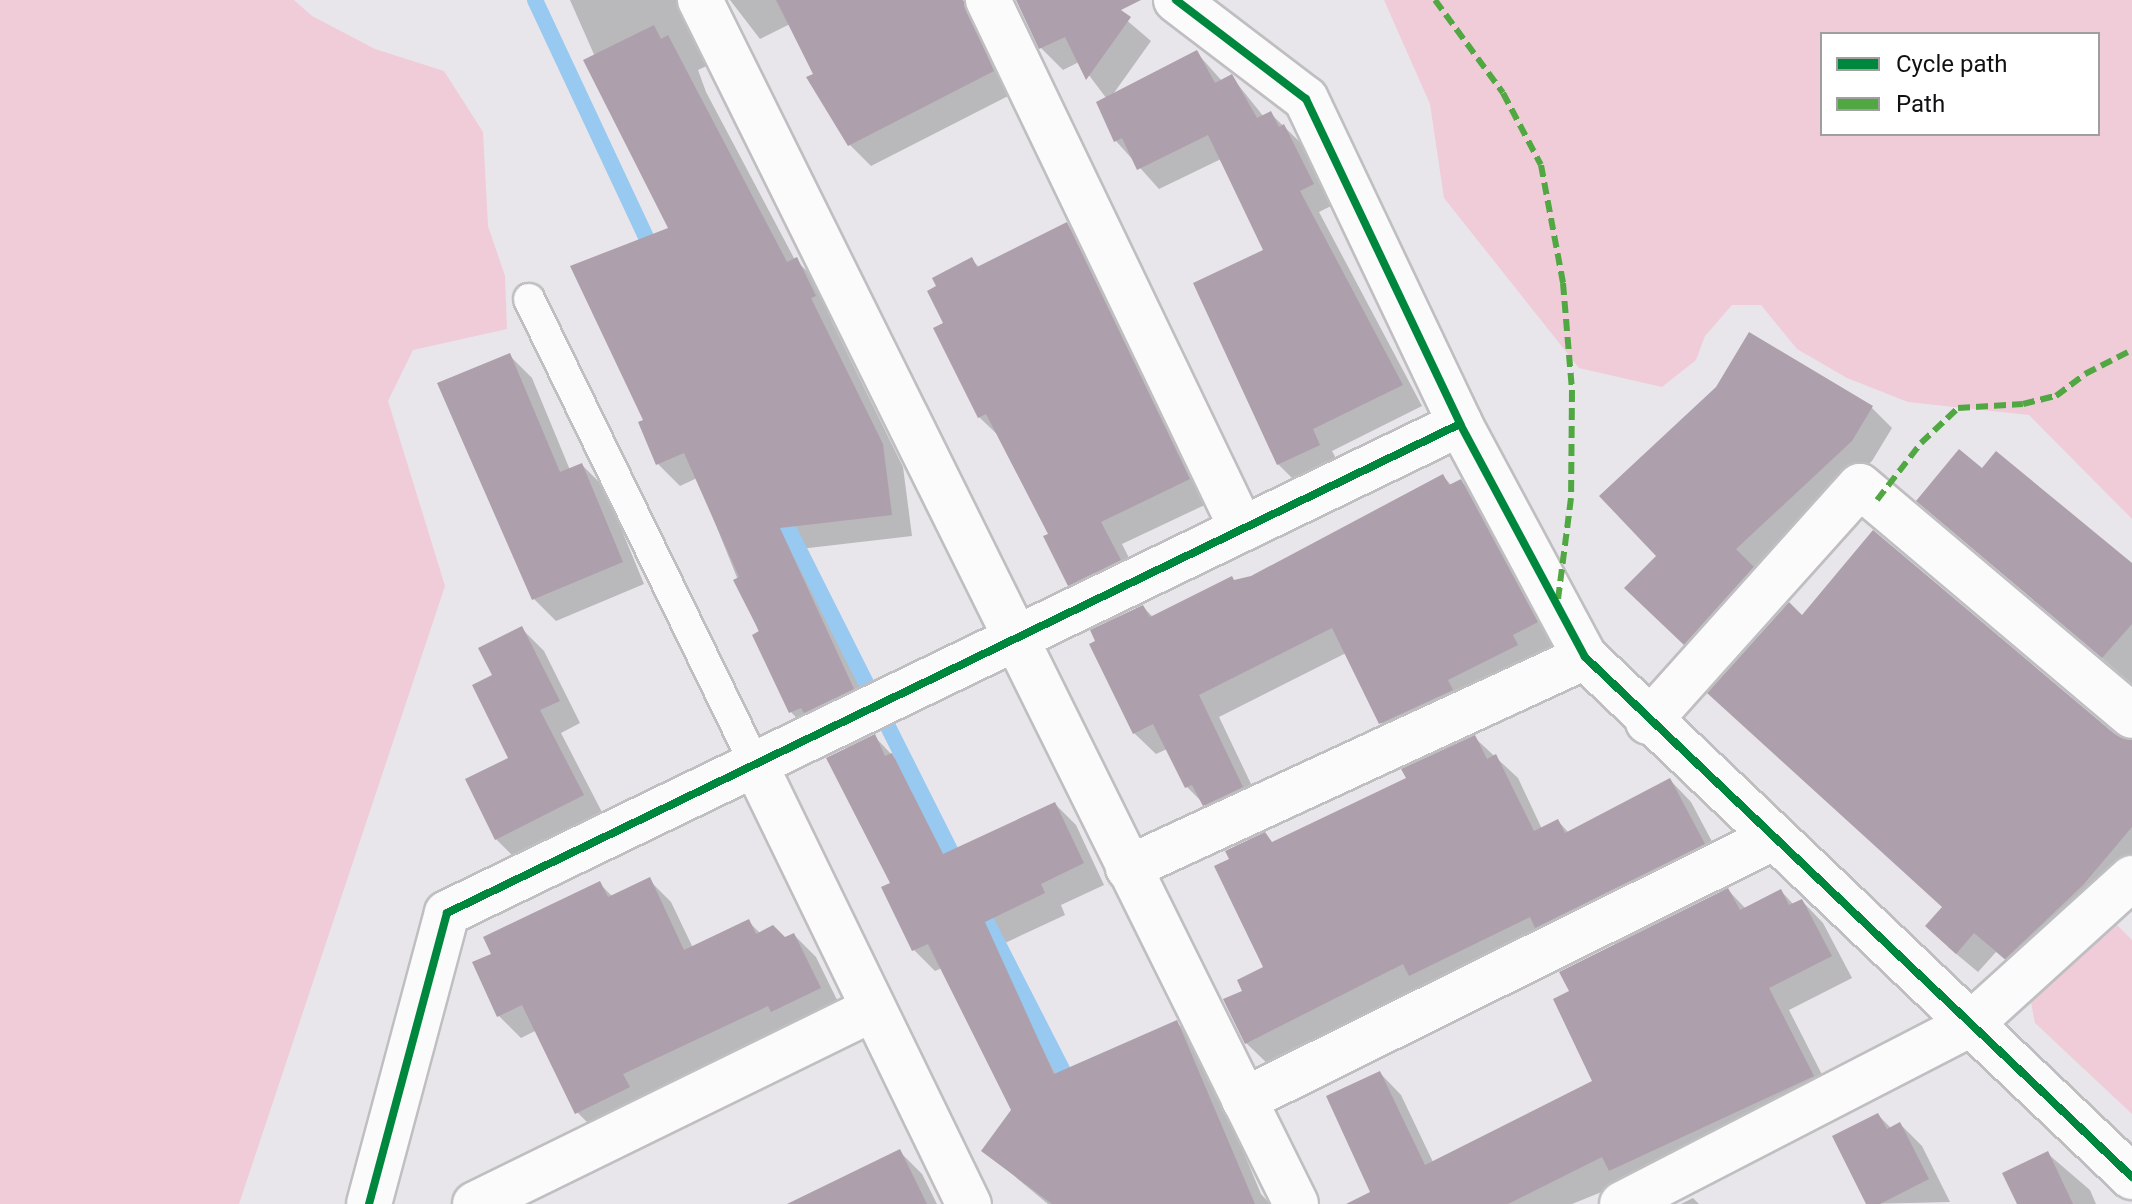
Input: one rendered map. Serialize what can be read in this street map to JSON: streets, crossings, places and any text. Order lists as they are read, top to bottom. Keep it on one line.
{"legend":["Cycle path","Path"]}
